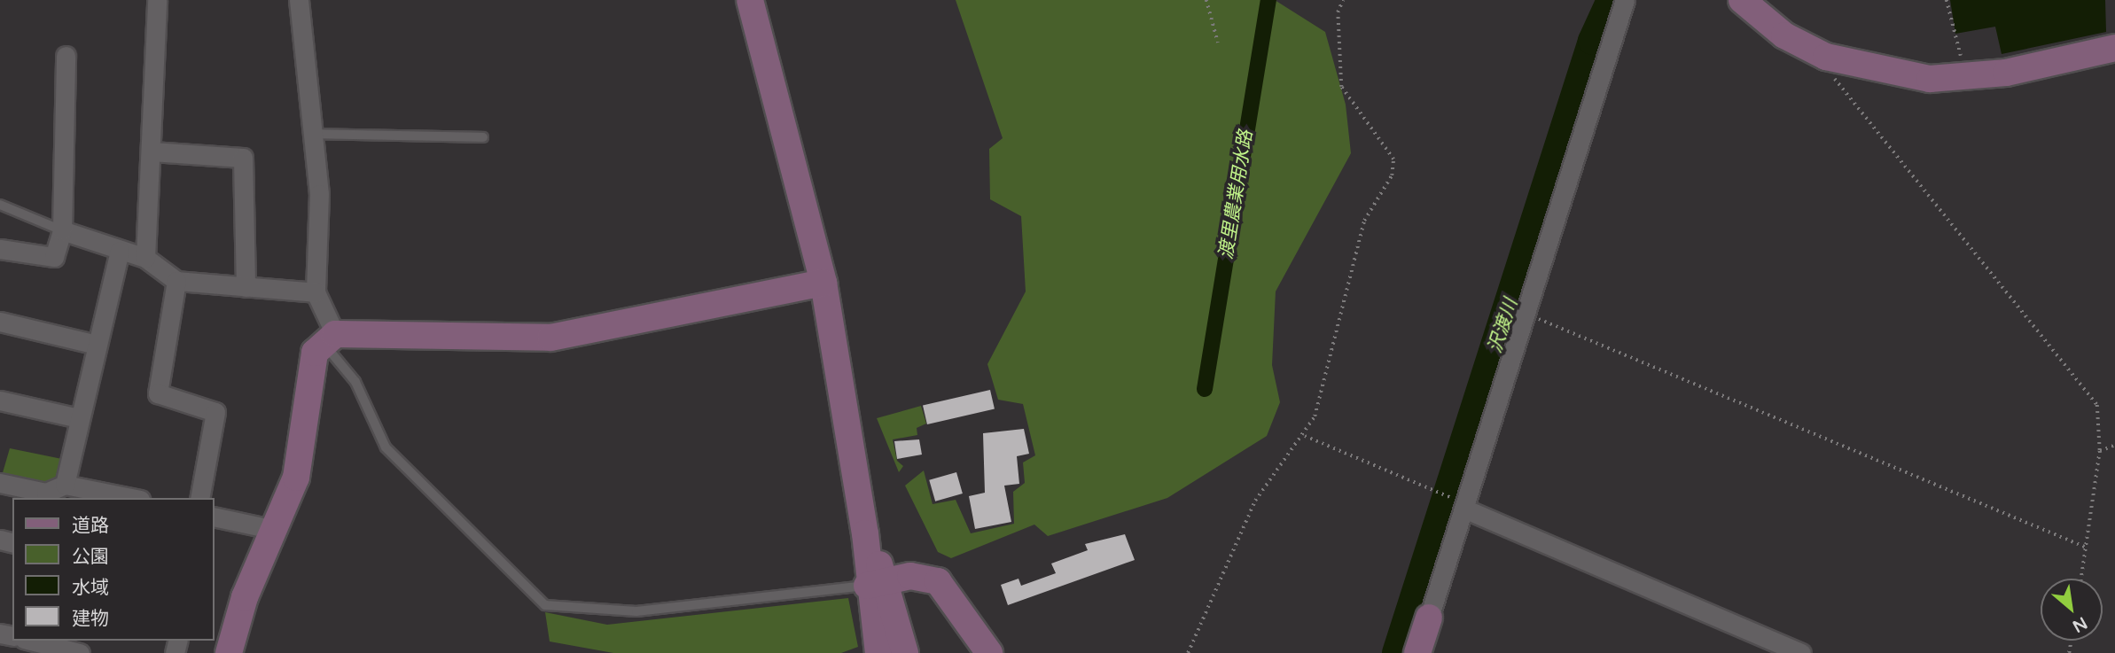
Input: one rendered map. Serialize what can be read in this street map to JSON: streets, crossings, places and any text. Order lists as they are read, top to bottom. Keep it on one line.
{"water":["渡里農業用水路","沢渡川"],"legend":["道路","公園","水域","建物"],"north":"bottom right"}
